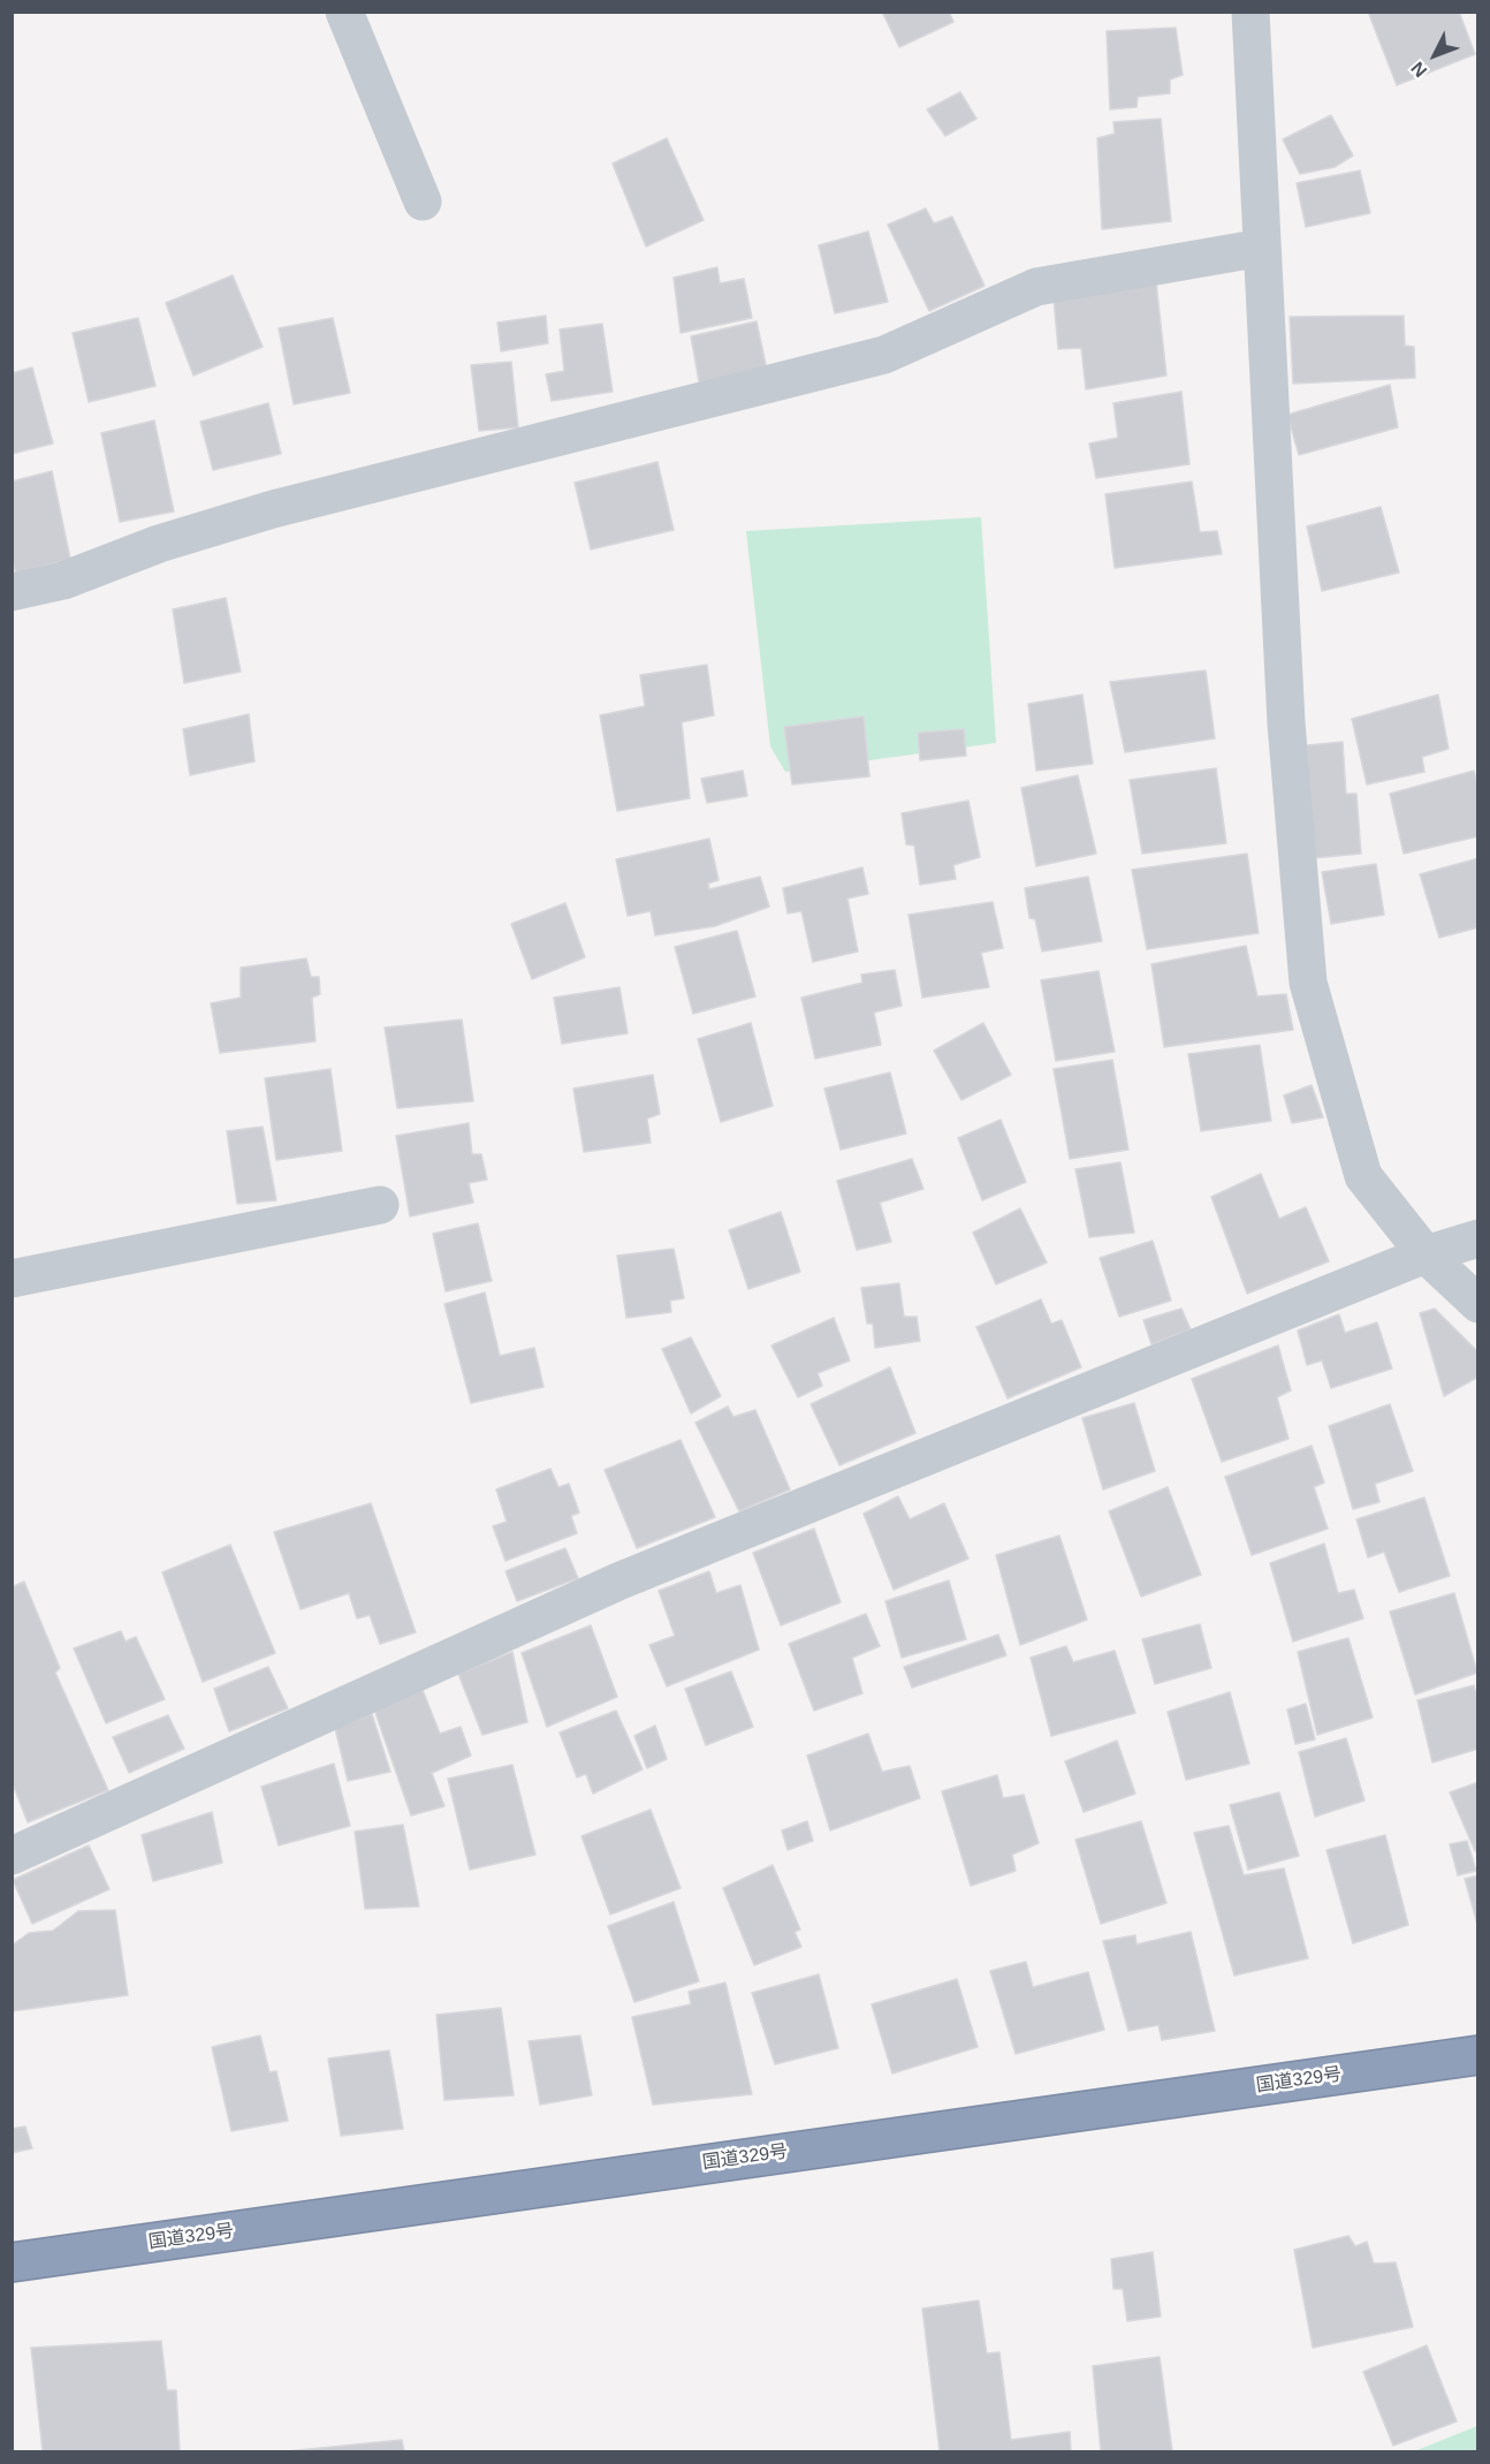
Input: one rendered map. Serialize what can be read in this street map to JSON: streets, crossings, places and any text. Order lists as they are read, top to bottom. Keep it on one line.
{"streets":{"highway":["国道329号"]},"north":"bottom left"}
